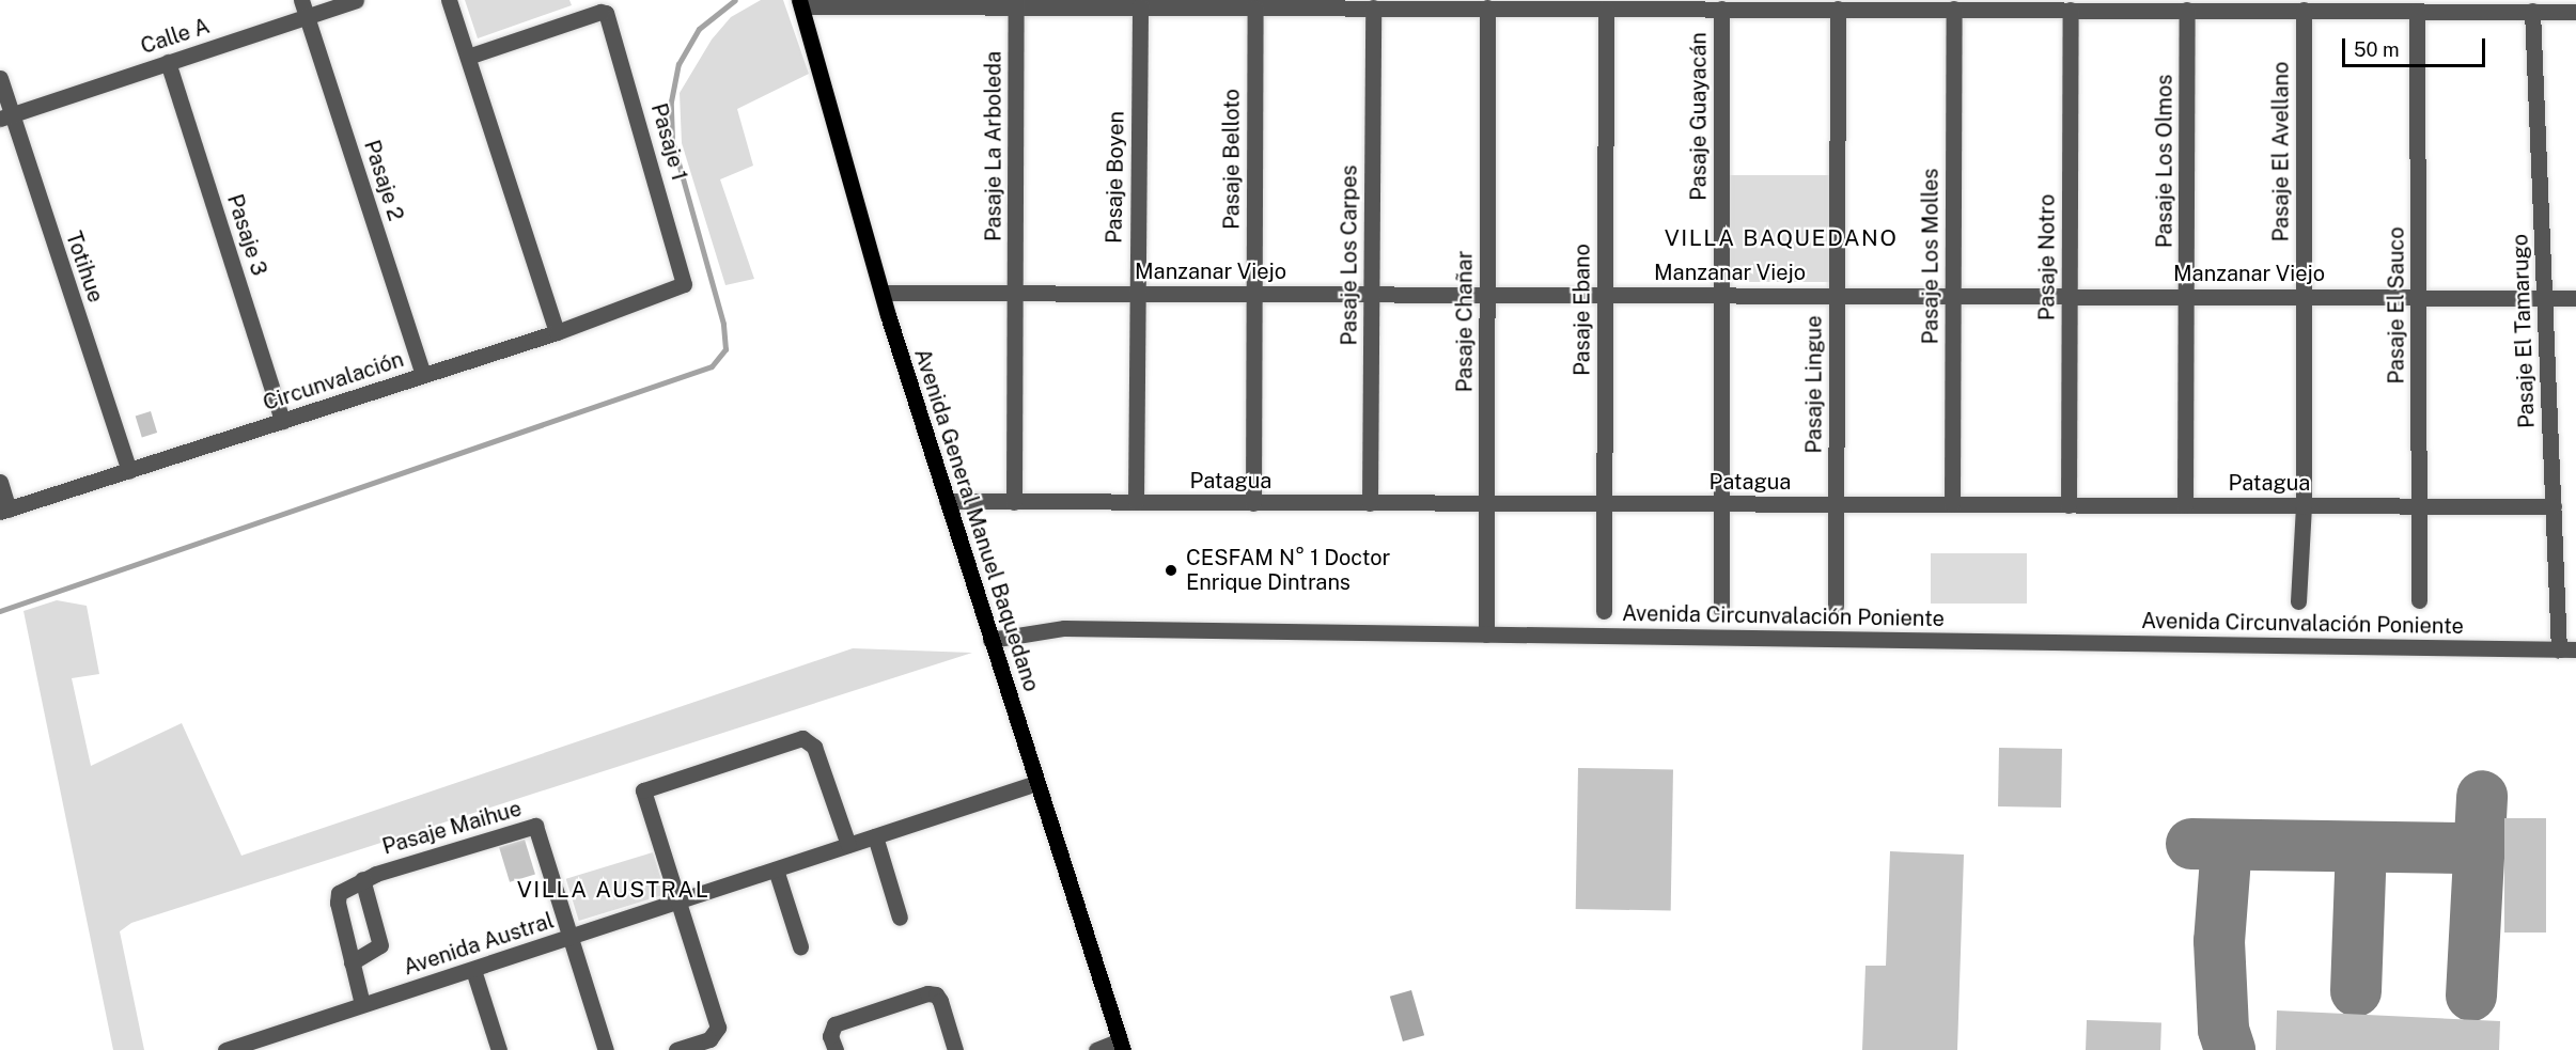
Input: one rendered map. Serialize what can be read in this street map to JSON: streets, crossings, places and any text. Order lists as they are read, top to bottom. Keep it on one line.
{"streets":{"main road":["Avenida General Manuel Baquedano"],"street":["Calle A","Pasaje Guayacán","Pasaje 1","Pasaje La Arboleda","Pasaje El Avellano","Pasaje Belloto","Pasaje Los Olmos","Pasaje Boyen","Pasaje 2","Pasaje 3","Pasaje Los Carpes","Pasaje Los Molles","Pasaje Notro","Totihue","Manzanar Viejo","Pasaje El Sauco","Pasaje Ebano","Pasaje Chañar","Pasaje El Tamarugo","Circunvalación","Pasaje Lingue","Patagua","Avenida Circunvalación Poniente","Pasaje Maihue","Avenida Austral"]},"crossings":[["Calle A","Pasaje 2"],["Calle A","Pasaje 3"],["Calle A","Totihue"],["Pasaje Guayacán","Manzanar Viejo"],["Pasaje Guayacán","Patagua"],["Pasaje 1","Circunvalación"],["Pasaje La Arboleda","Manzanar Viejo"],["Pasaje La Arboleda","Patagua"],["Pasaje El Avellano","Manzanar Viejo"],["Pasaje El Avellano","Patagua"],["Pasaje Belloto","Manzanar Viejo"],["Pasaje Belloto","Patagua"],["Pasaje Los Olmos","Manzanar Viejo"],["Pasaje Los Olmos","Patagua"],["Pasaje Boyen","Manzanar Viejo"],["Pasaje Boyen","Patagua"],["Pasaje 2","Circunvalación"],["Pasaje 3","Circunvalación"],["Pasaje Los Carpes","Manzanar Viejo"],["Pasaje Los Carpes","Patagua"],["Pasaje Los Molles","Manzanar Viejo"],["Pasaje Los Molles","Patagua"],["Pasaje Notro","Manzanar Viejo"],["Pasaje Notro","Patagua"],["Totihue","Circunvalación"],["Manzanar Viejo","Pasaje El Sauco"],["Manzanar Viejo","Pasaje Ebano"],["Manzanar Viejo","Pasaje Chañar"],["Manzanar Viejo","Pasaje El Tamarugo"],["Manzanar Viejo","Pasaje Lingue"],["Manzanar Viejo","Avenida General Manuel Baquedano"],["Pasaje El Sauco","Patagua"],["Pasaje Ebano","Patagua"],["Pasaje Chañar","Patagua"],["Pasaje Chañar","Avenida Circunvalación Poniente"],["Pasaje El Tamarugo","Patagua"],["Pasaje El Tamarugo","Avenida Circunvalación Poniente"],["Pasaje Lingue","Patagua"],["Patagua","Avenida General Manuel Baquedano"],["Avenida General Manuel Baquedano","Avenida Circunvalación Poniente"],["Avenida General Manuel Baquedano","Avenida Austral"],["Pasaje Maihue","Avenida Austral"]],"districts":["VILLA BAQUEDANO","VILLA AUSTRAL"],"places":["CESFAM N° 1 Doctor Enrique Dintrans"],"scale_bar":"50 m"}
